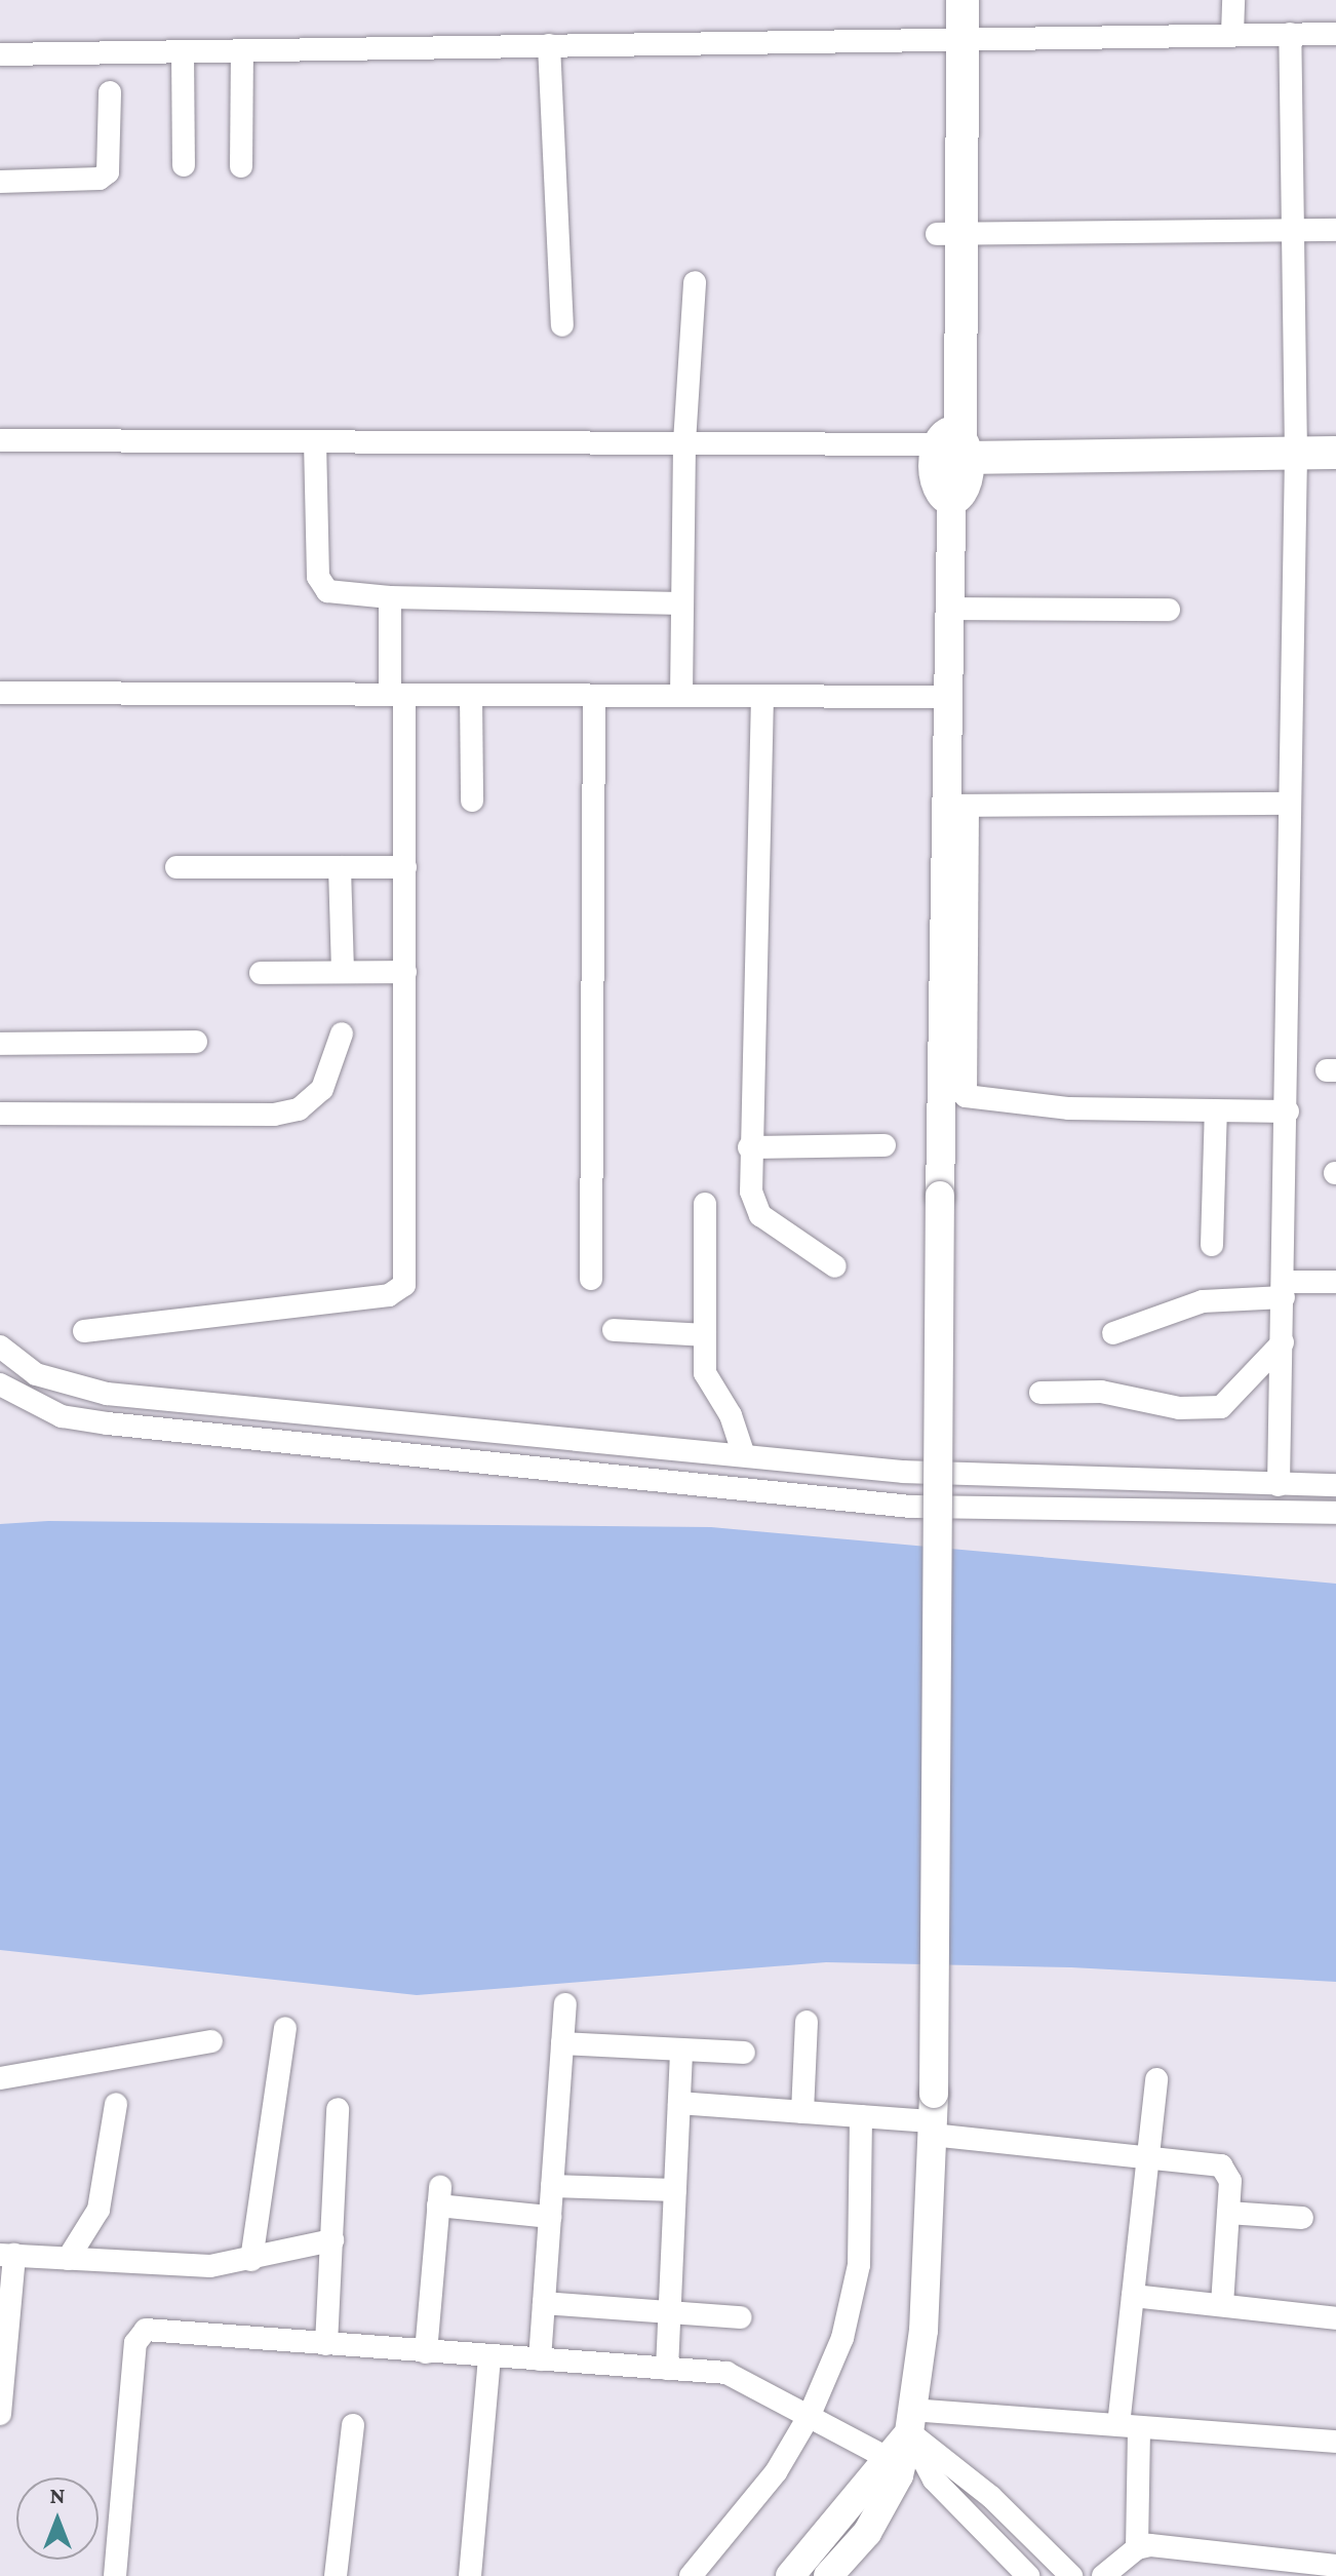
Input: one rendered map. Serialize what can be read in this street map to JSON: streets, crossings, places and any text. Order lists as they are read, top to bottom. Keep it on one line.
{"north":"top"}
